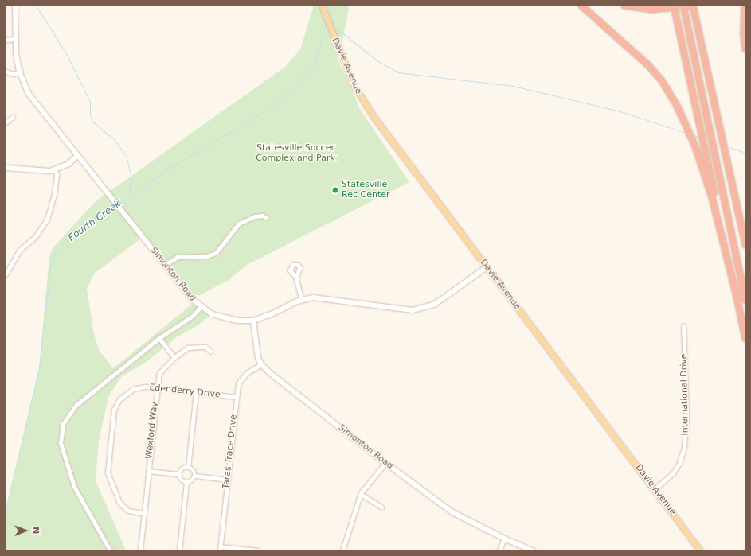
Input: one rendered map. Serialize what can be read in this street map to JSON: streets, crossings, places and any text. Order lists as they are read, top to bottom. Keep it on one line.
{"streets":{"main road":["Davie Avenue"],"street":["Simonton Road","Edenderry Drive","International Drive","Wexford Way","Taras Trace Drive"]},"crossings":[["Davie Avenue","International Drive"],["Simonton Road","Taras Trace Drive"],["Edenderry Drive","Wexford Way"],["Edenderry Drive","Taras Trace Drive"]],"water":["Fourth Creek"],"parks":["Statesville Soccer Complex and Park"],"places":["Statesville Rec Center"],"north":"right"}
